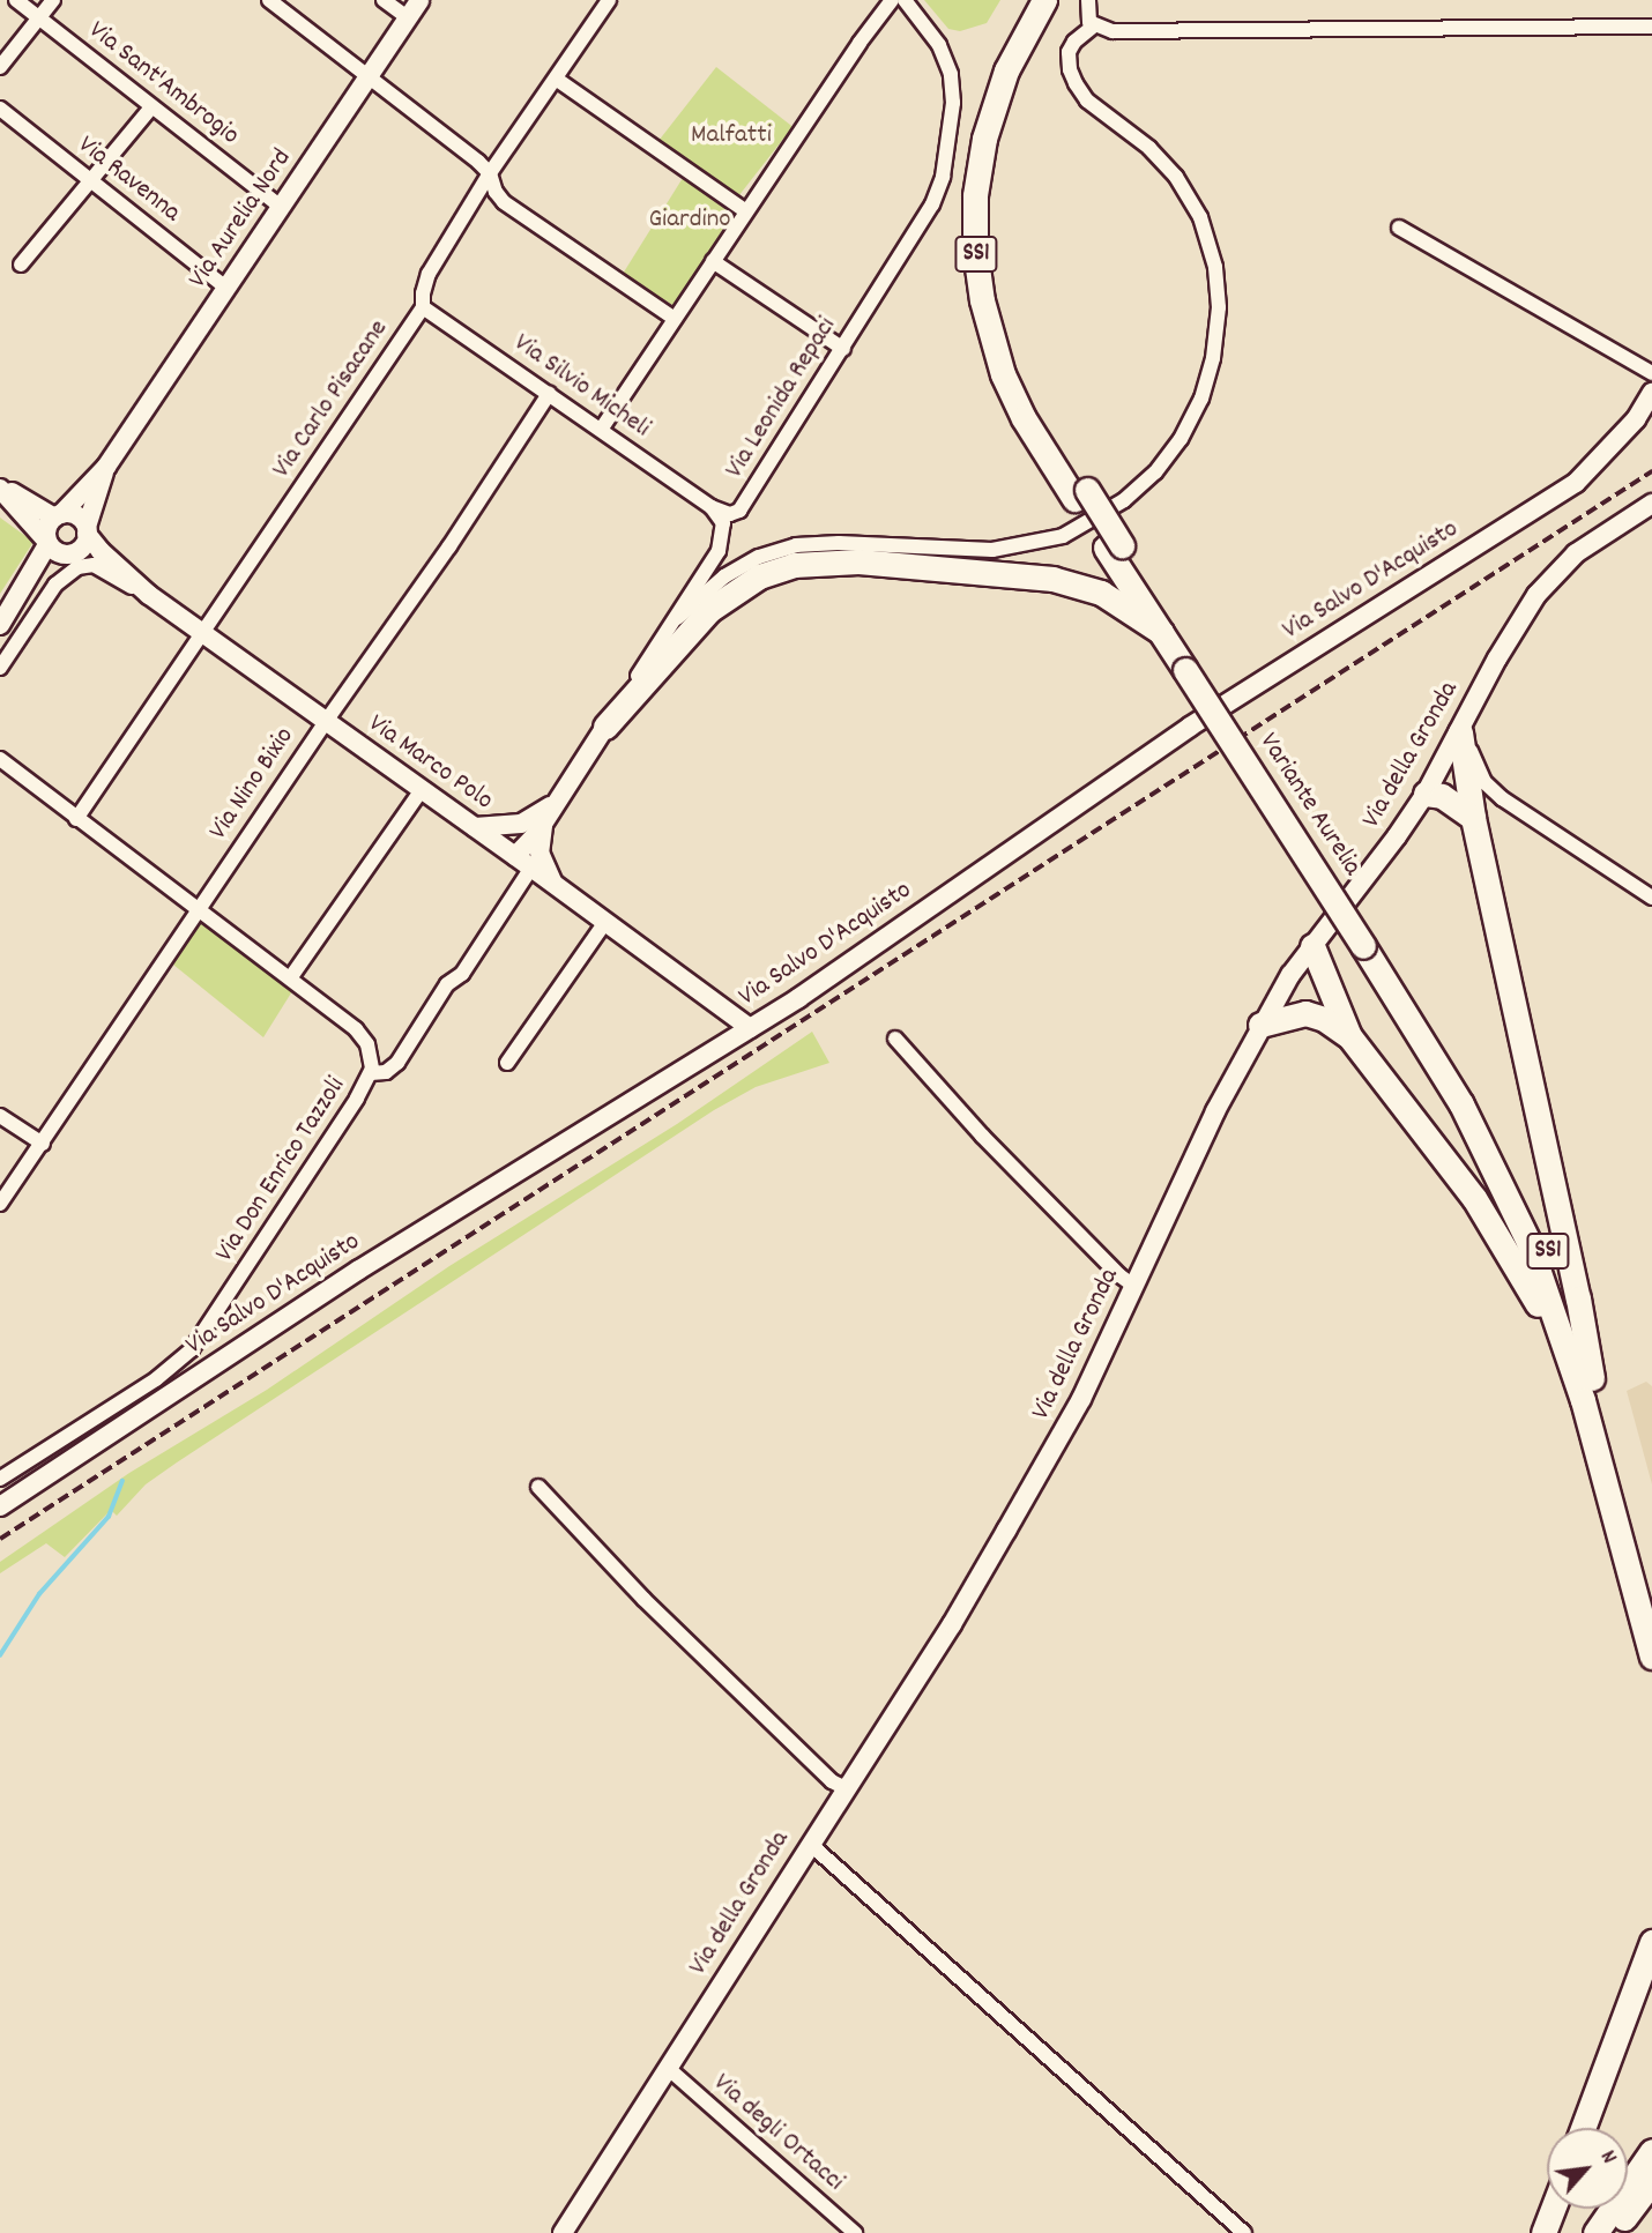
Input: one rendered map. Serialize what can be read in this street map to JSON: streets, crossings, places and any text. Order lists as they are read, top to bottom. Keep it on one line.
{"streets":{"highway":["SS1","Variante Aurelia"],"street":["Via Sant'Ambrogio","Via Ravenna","Via Aurelia Nord","Via Silvio Micheli","Via Leonida Repaci","Via Carlo Pisacane","Via Salvo D'Acquisto","Via della Gronda","Via Marco Polo","Via Nino Bixio","Via Don Enrico Tazzoli","Via degli Ortacci"]},"crossings":[["Via Sant'Ambrogio","Via Aurelia Nord"],["Via Ravenna","Via Aurelia Nord"],["Via Aurelia Nord","Via Marco Polo"],["Via Silvio Micheli","Via Leonida Repaci"],["Via Silvio Micheli","Via Carlo Pisacane"],["Via Silvio Micheli","Via Nino Bixio"],["Via Carlo Pisacane","Via Marco Polo"],["Via Carlo Pisacane","Via Don Enrico Tazzoli"],["Via Salvo D'Acquisto","Via Marco Polo"],["Via della Gronda","Via degli Ortacci"],["Via Marco Polo","Via Nino Bixio"],["Via Nino Bixio","Via Don Enrico Tazzoli"]],"parks":["Malfatti","Giardino"],"north":"top right"}
